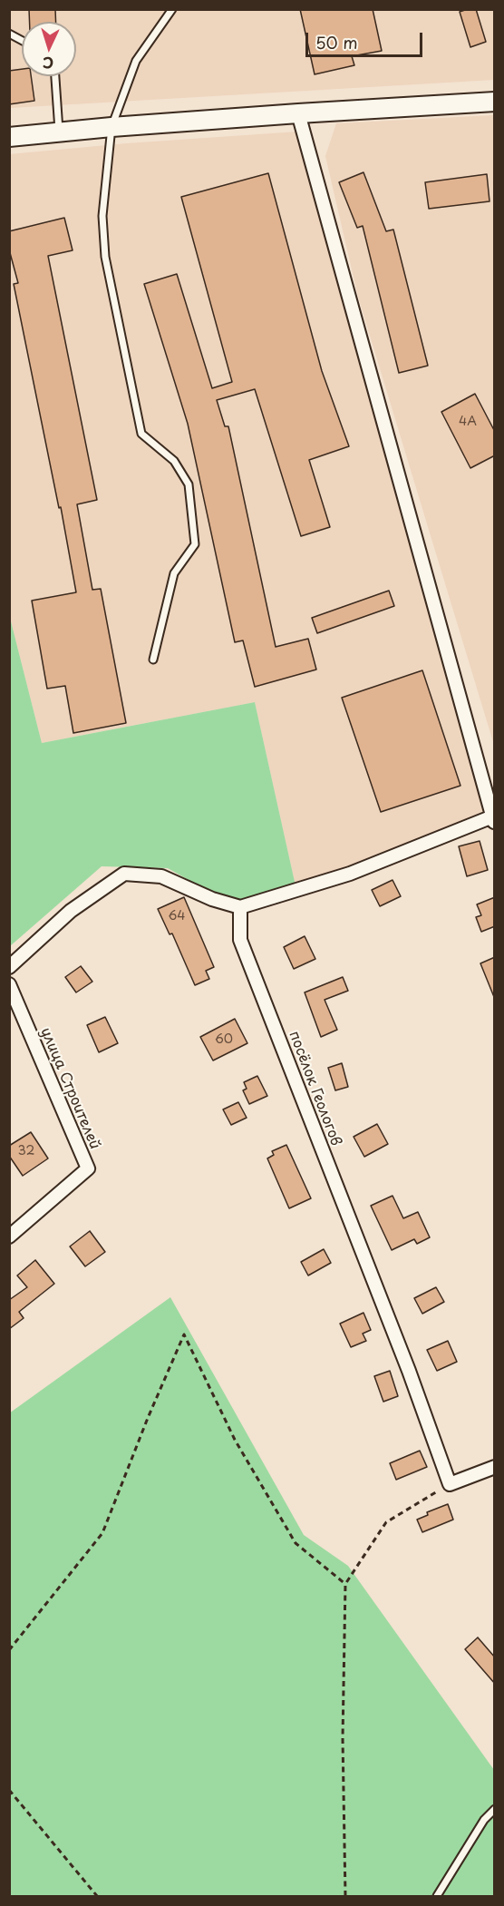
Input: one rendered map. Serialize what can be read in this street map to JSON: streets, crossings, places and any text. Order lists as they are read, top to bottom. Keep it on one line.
{"streets":{"street":["улица Строителей","посёлок Геологов"]},"house_numbers":["4А","64","60","32"],"scale_bar":"50 m","north":"bottom"}
